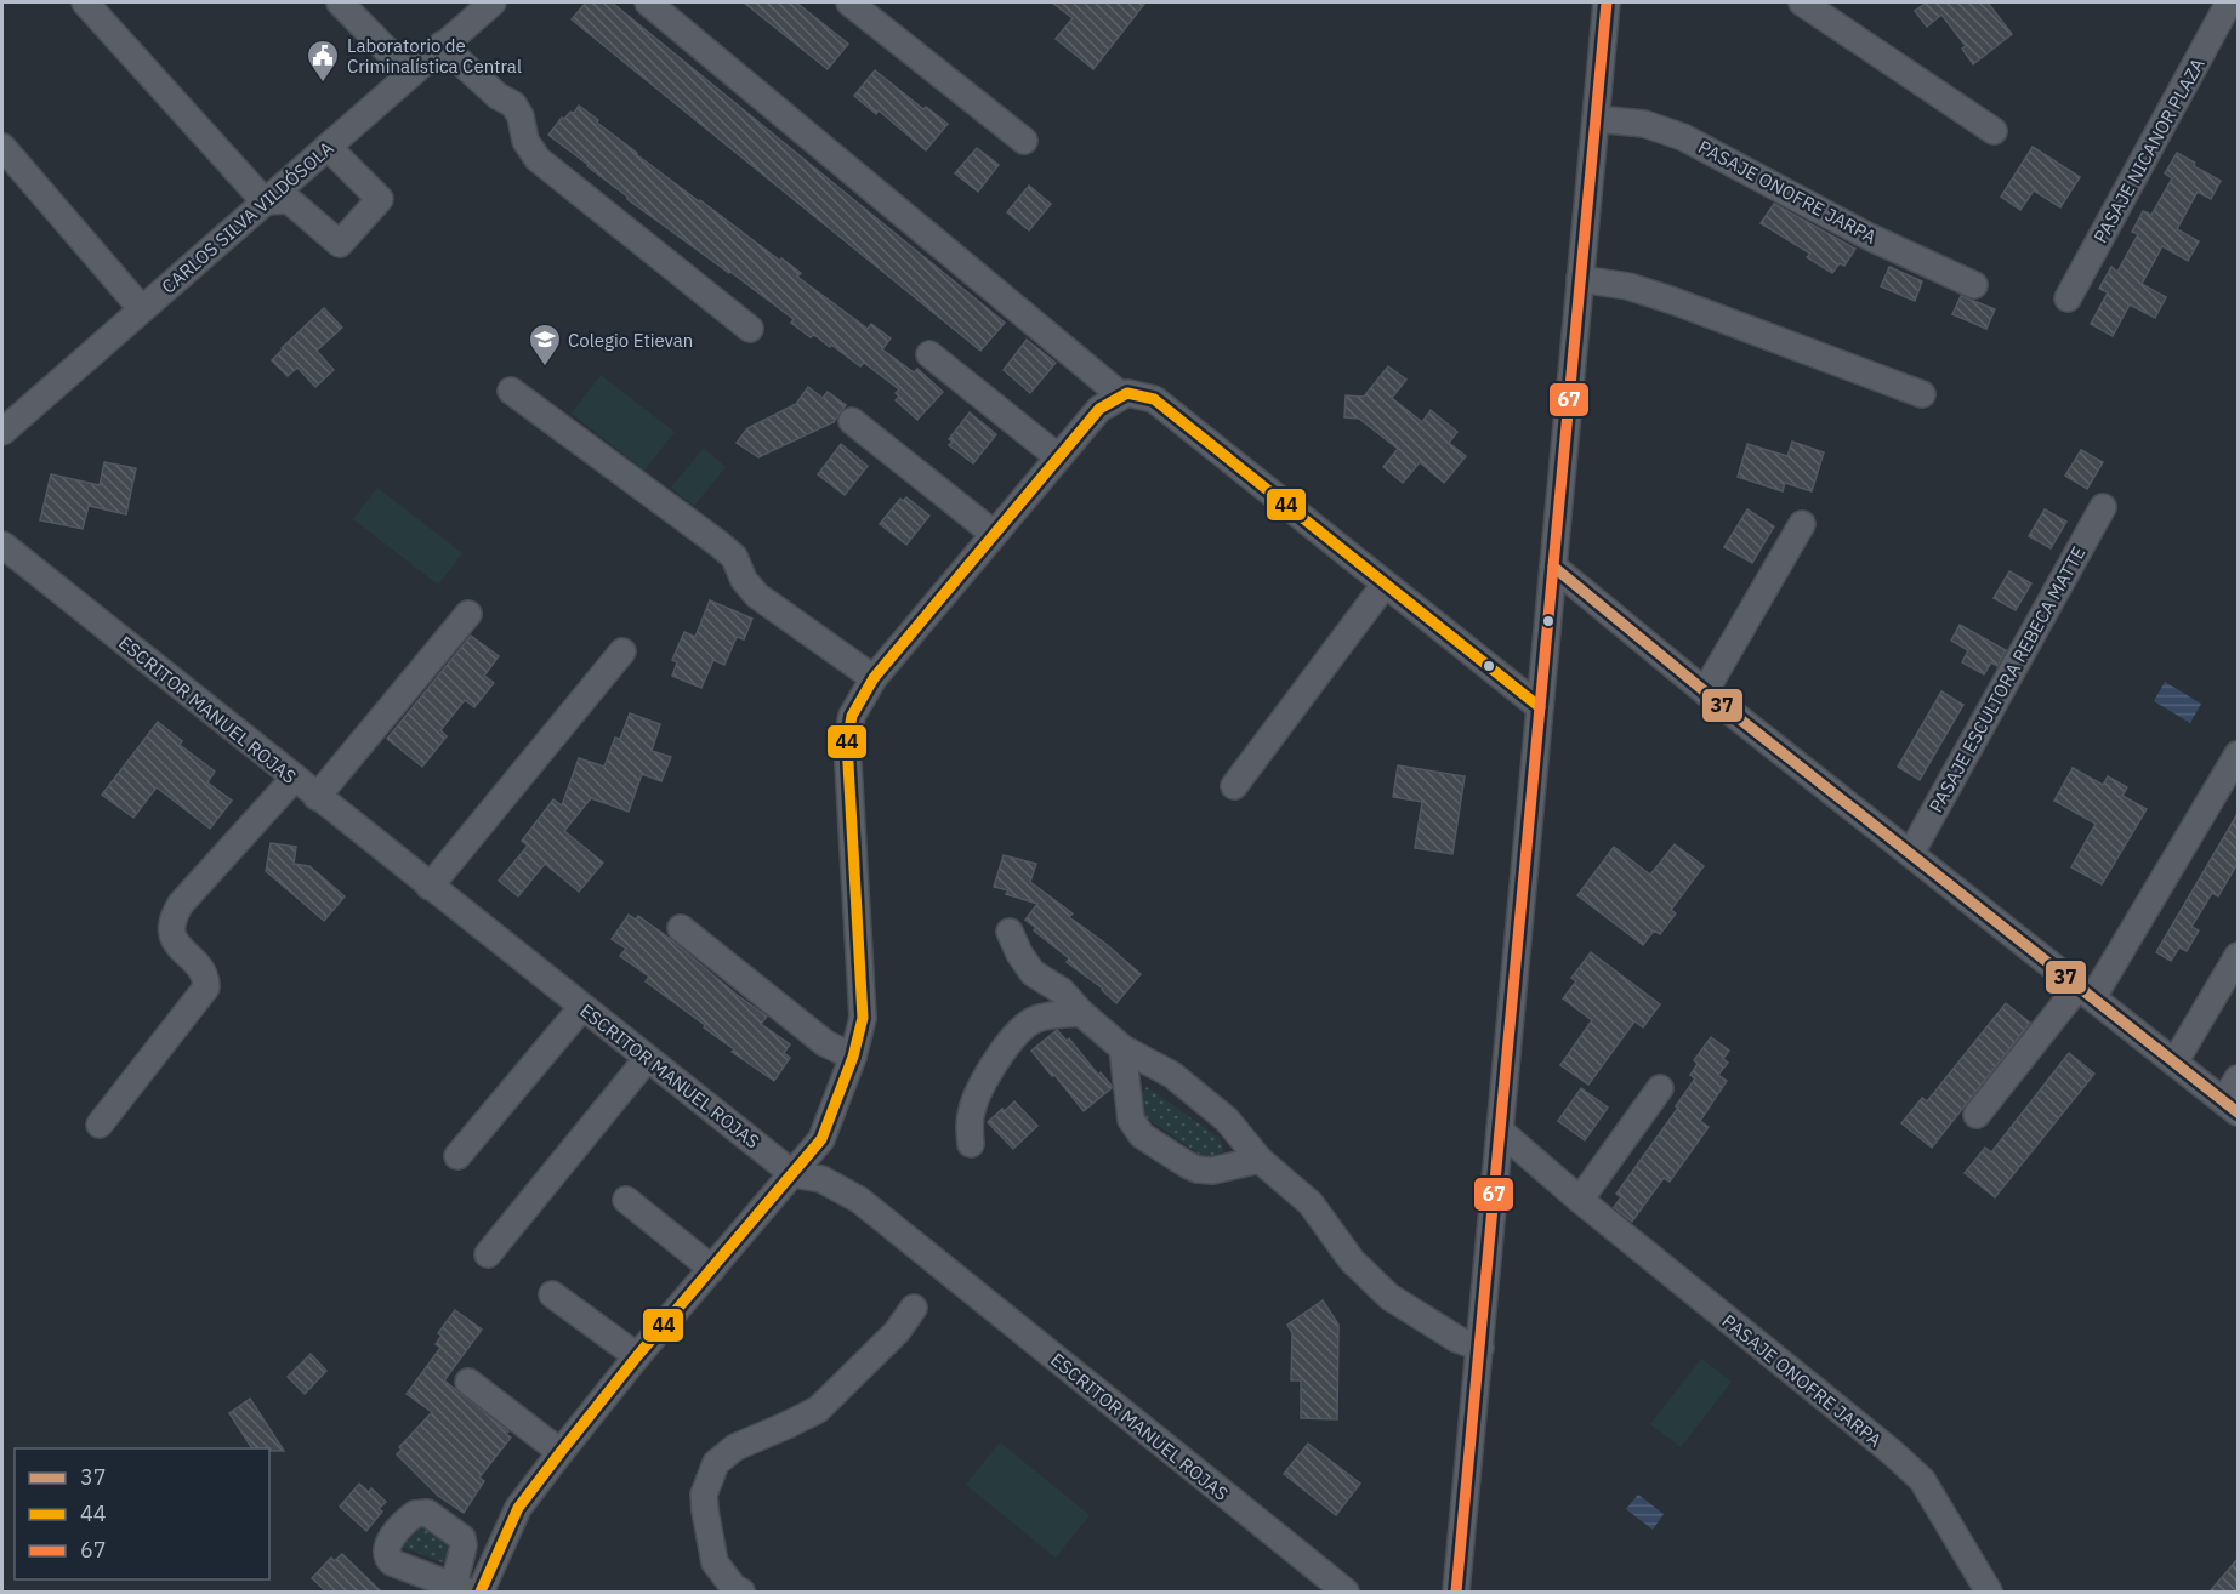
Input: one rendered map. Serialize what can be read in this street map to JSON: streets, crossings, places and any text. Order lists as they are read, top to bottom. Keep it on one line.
{"streets":{"street":["PASAJE NICANOR PLAZA","PASAJE ONOFRE JARPA","CARLOS SILVA VILDÓSOLA","PASAJE ESCULTORA REBECA MATTE","ESCRITOR MANUEL ROJAS"]},"places":{"public building":["Laboratorio de Criminalística Central"],"school or university":["Colegio Etievan"]},"lines":["transit line 67","transit line 44","transit line 37"],"legend":["37","44","67"]}
